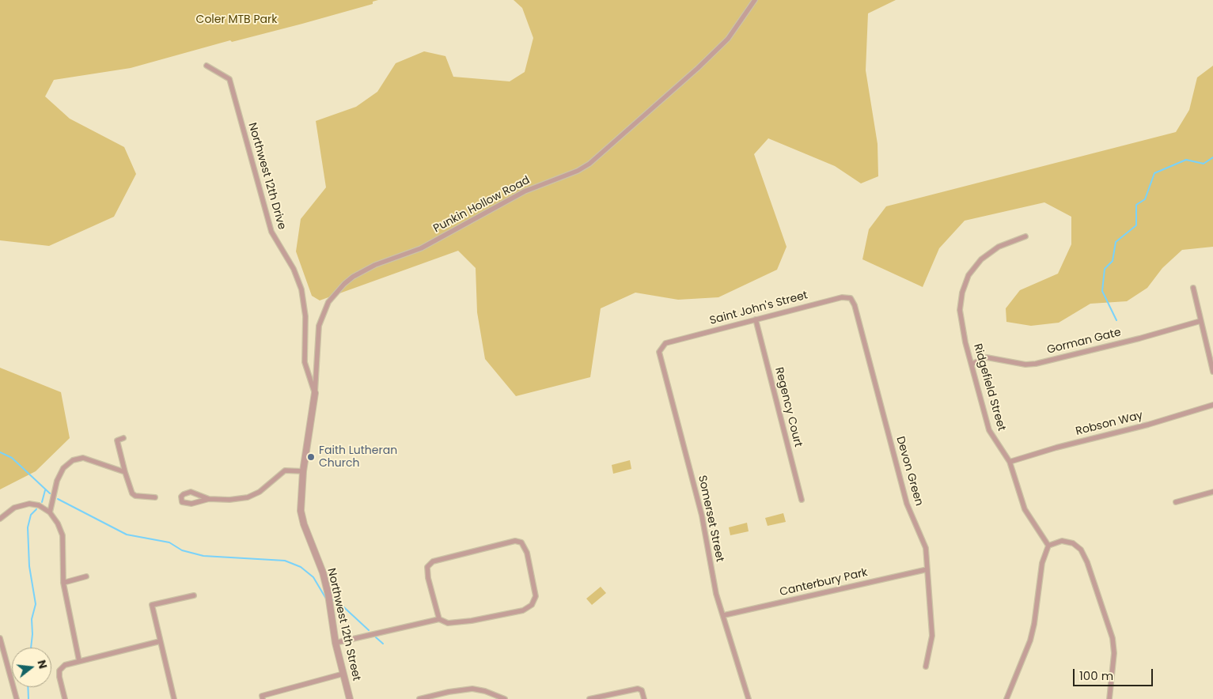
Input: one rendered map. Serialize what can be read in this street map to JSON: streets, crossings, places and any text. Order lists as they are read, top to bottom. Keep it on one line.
{"streets":{"street":["Northwest 12th Drive","Punkin Hollow Road","Saint John's Street","Gorman Gate","Ridgefield Street","Regency Court","Robson Way","Devon Green","Somerset Street","Canterbury Park","Northwest 12th Street"]},"crossings":[["Northwest 12th Drive","Punkin Hollow Road"],["Northwest 12th Drive","Northwest 12th Street"],["Punkin Hollow Road","Northwest 12th Street"],["Saint John's Street","Regency Court"],["Saint John's Street","Devon Green"],["Saint John's Street","Somerset Street"],["Gorman Gate","Ridgefield Street"],["Ridgefield Street","Robson Way"],["Devon Green","Canterbury Park"],["Somerset Street","Canterbury Park"]],"parks":["Coler MTB Park"],"places":["Faith Lutheran Church"],"scale_bar":"100 m","north":"right"}
